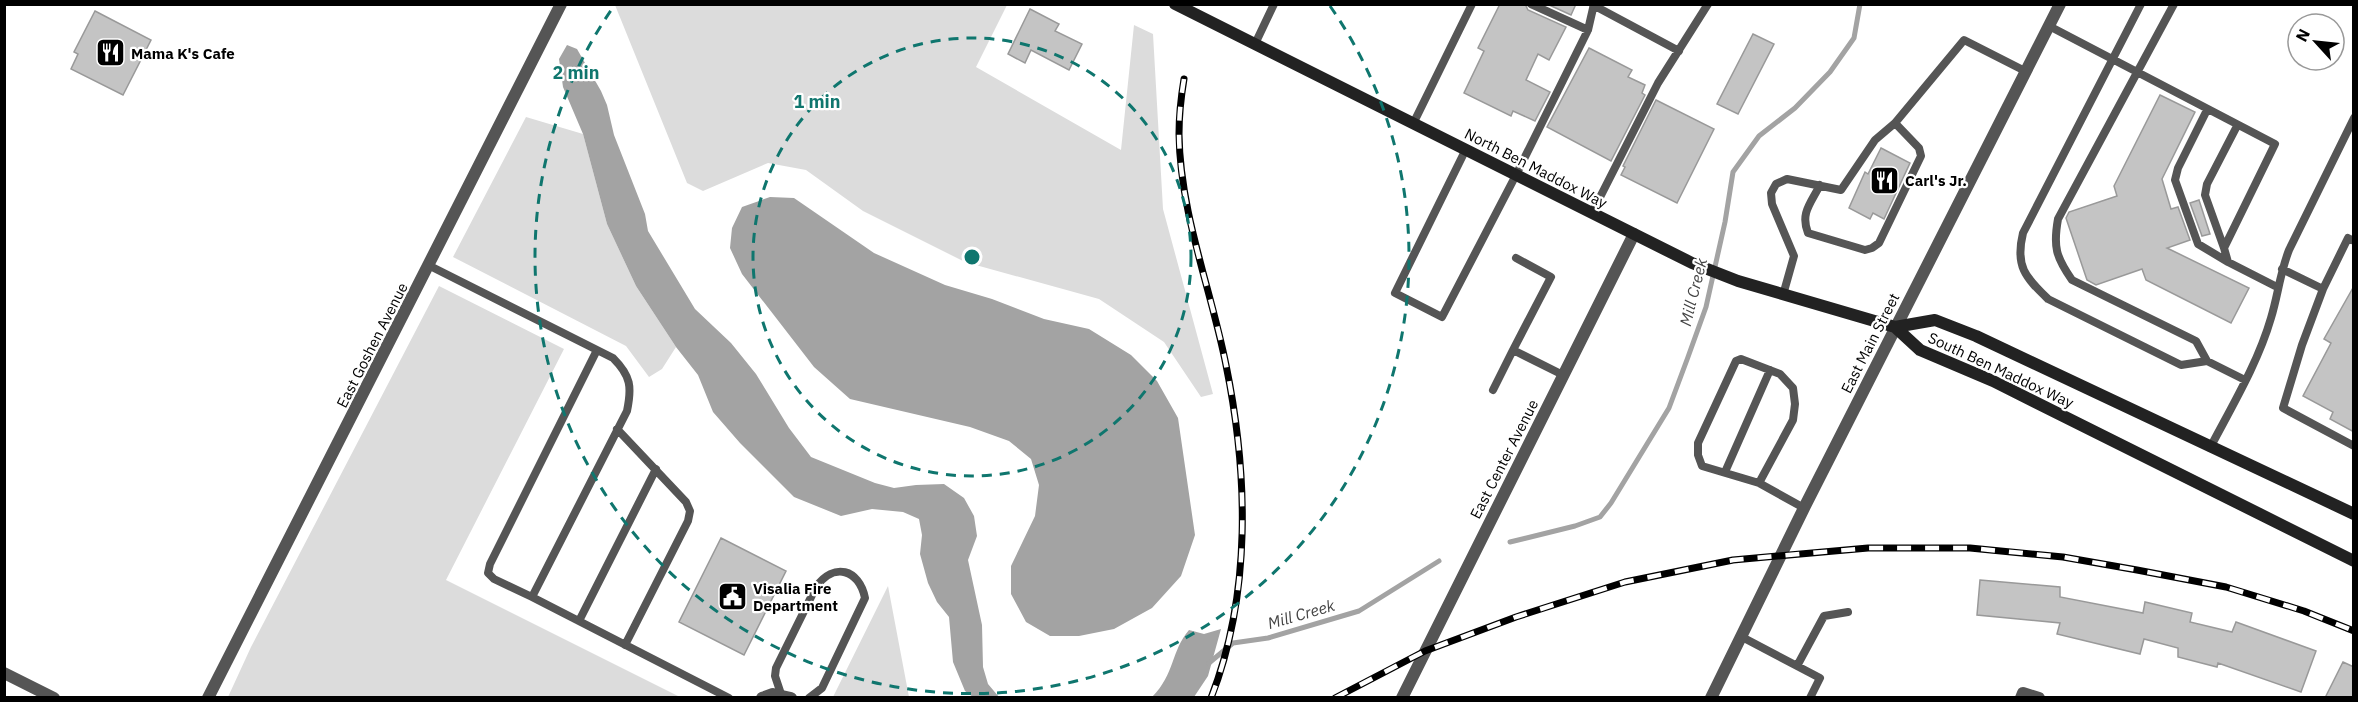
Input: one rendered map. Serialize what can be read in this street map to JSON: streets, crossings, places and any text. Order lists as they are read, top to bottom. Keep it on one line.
{"streets":{"main road":["North Ben Maddox Way","South Ben Maddox Way"],"street":["East Main Street","East Goshen Avenue","East Center Avenue"]},"crossings":[["North Ben Maddox Way","East Main Street"],["North Ben Maddox Way","South Ben Maddox Way"],["North Ben Maddox Way","East Center Avenue"],["East Main Street","South Ben Maddox Way"]],"water":["Mill Creek"],"places":{"restaurant":["Mama K's Cafe","Carl's Jr."],"public building":["Visalia Fire Department"]},"north":"top left","rings":["2 min","1 min"]}
